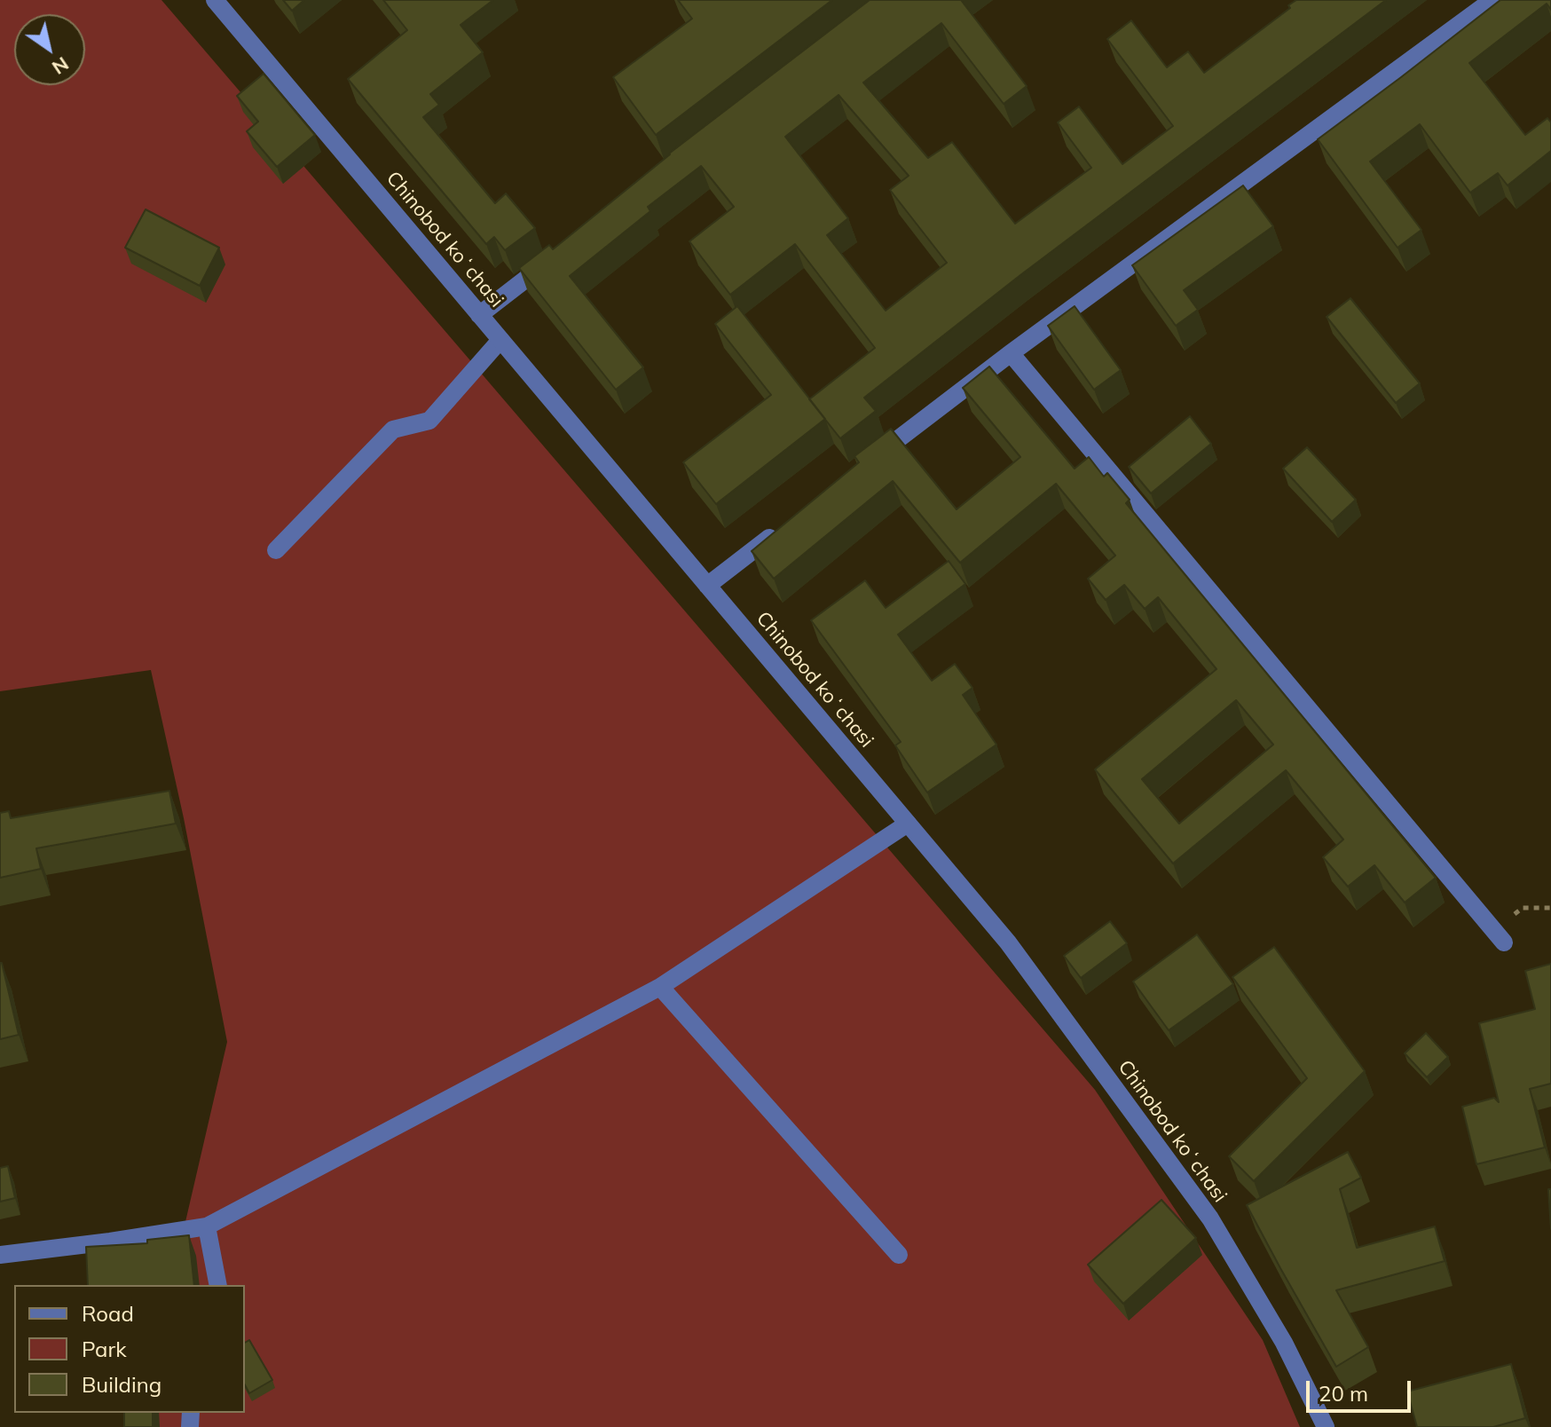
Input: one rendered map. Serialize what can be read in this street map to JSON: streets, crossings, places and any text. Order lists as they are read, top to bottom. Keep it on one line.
{"streets":{"street":["Chinobod koʻchasi"]},"legend":["Road","Park","Building"],"scale_bar":"20 m","north":"bottom right"}
